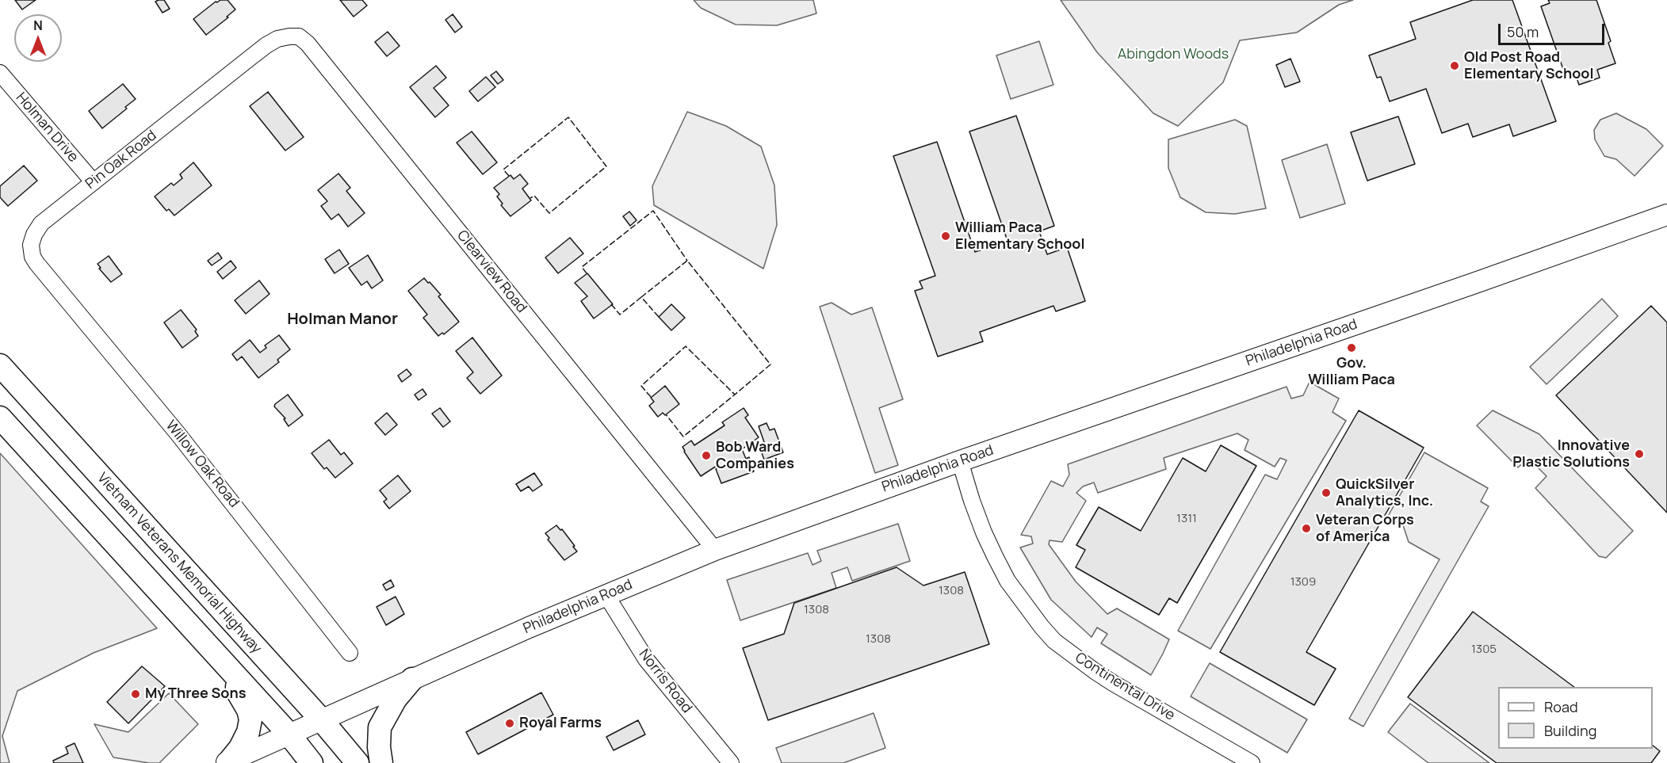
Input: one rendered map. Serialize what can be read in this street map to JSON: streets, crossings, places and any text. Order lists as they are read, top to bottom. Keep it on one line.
{"streets":{"highway":["Vietnam Veterans Memorial Highway"],"main road":["Philadelphia Road"],"street":["Holman Drive","Pin Oak Road","Clearview Road","Willow Oak Road","Norris Road","Continental Drive"]},"crossings":[["Holman Drive","Pin Oak Road"],["Pin Oak Road","Clearview Road"],["Pin Oak Road","Willow Oak Road"],["Clearview Road","Philadelphia Road"],["Philadelphia Road","Vietnam Veterans Memorial Highway"],["Philadelphia Road","Norris Road"],["Philadelphia Road","Continental Drive"]],"districts":["Holman Manor"],"parks":["Abingdon Woods"],"places":["Old Post Road Elementary School","William Paca Elementary School","Gov. William Paca","Innovative Plastic Solutions","Bob Ward Companies","QuickSilver Analytics, Inc.","Veteran Corps of America","My Three Sons","Royal Farms"],"house_numbers":["1311","1309","1308","1308","1308","1305"],"legend":["Road","Building"],"scale_bar":"50 m","north":"top"}
